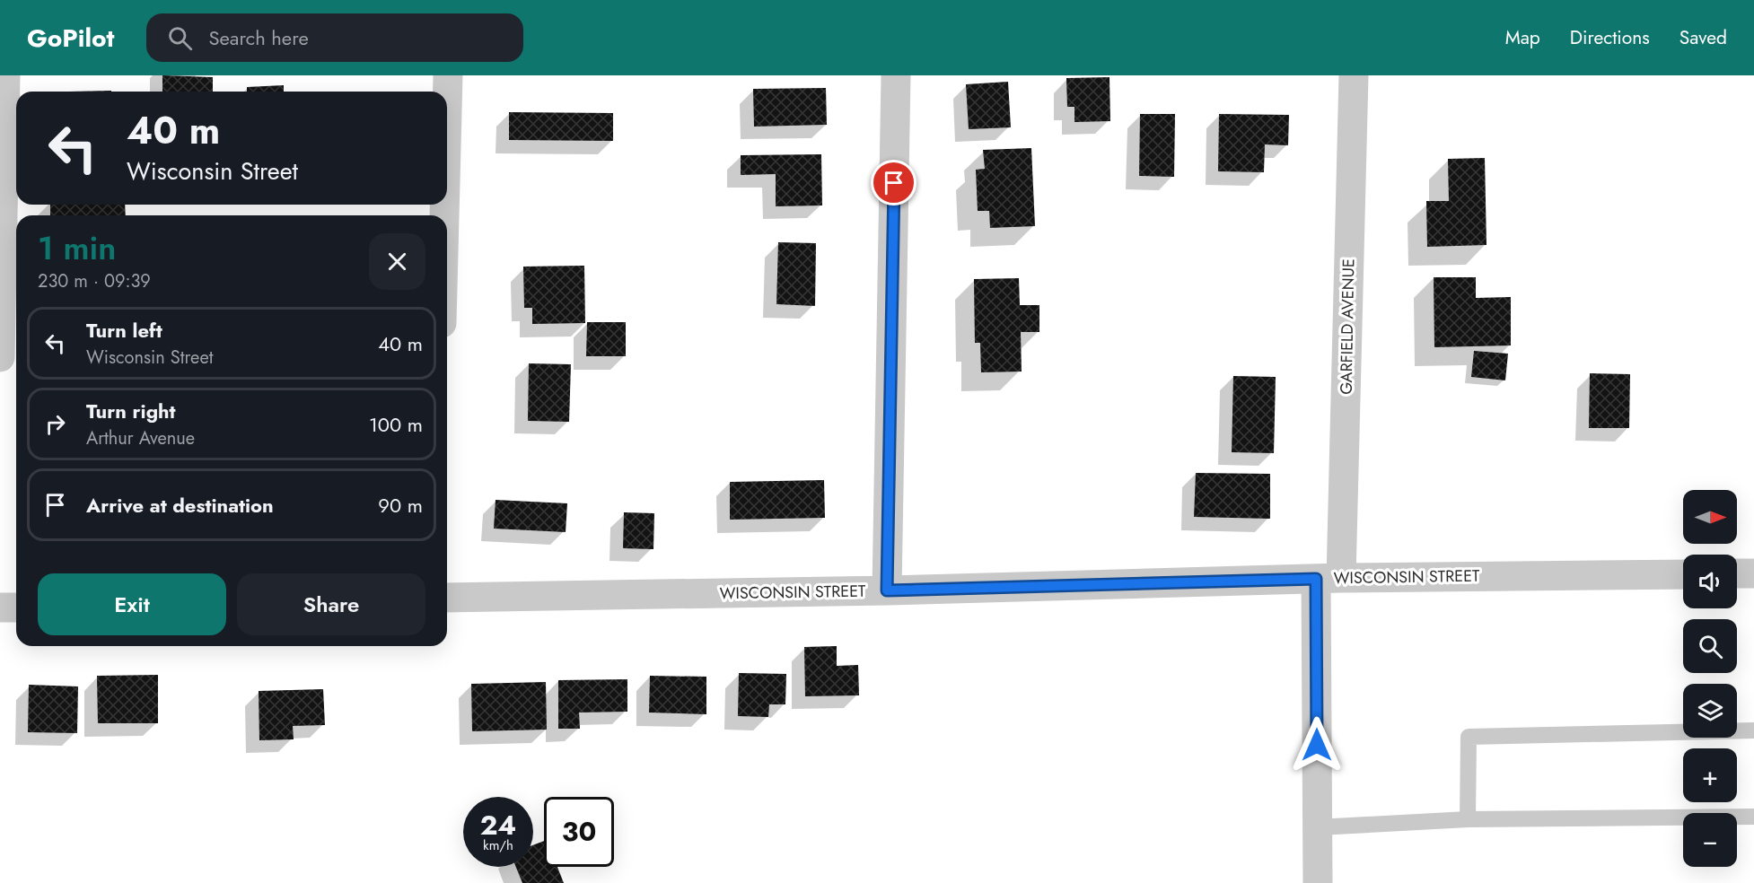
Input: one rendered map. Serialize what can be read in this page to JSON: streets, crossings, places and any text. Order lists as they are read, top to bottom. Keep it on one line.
{"streets":{"street":["GARFIELD AVENUE","WISCONSIN STREET"]},"crossings":[["GARFIELD AVENUE","WISCONSIN STREET"]],"north":"right","page":{"header":"GoPilot","search":"Search here","nav":["Map","Directions","Saved"],"turn":["40 m","Wisconsin Street"],"heading":["1 min","230 m · 09:39"],"list":[{"name":"Turn left","note":"Wisconsin Street","value":"40 m"},{"name":"Turn right","note":"Arthur Avenue","value":"100 m"},{"name":"Arrive at destination","value":"90 m"}],"map_buttons":["+","−"],"buttons":["Exit","Share"],"speed":"24 km/h","limit":"30"}}
